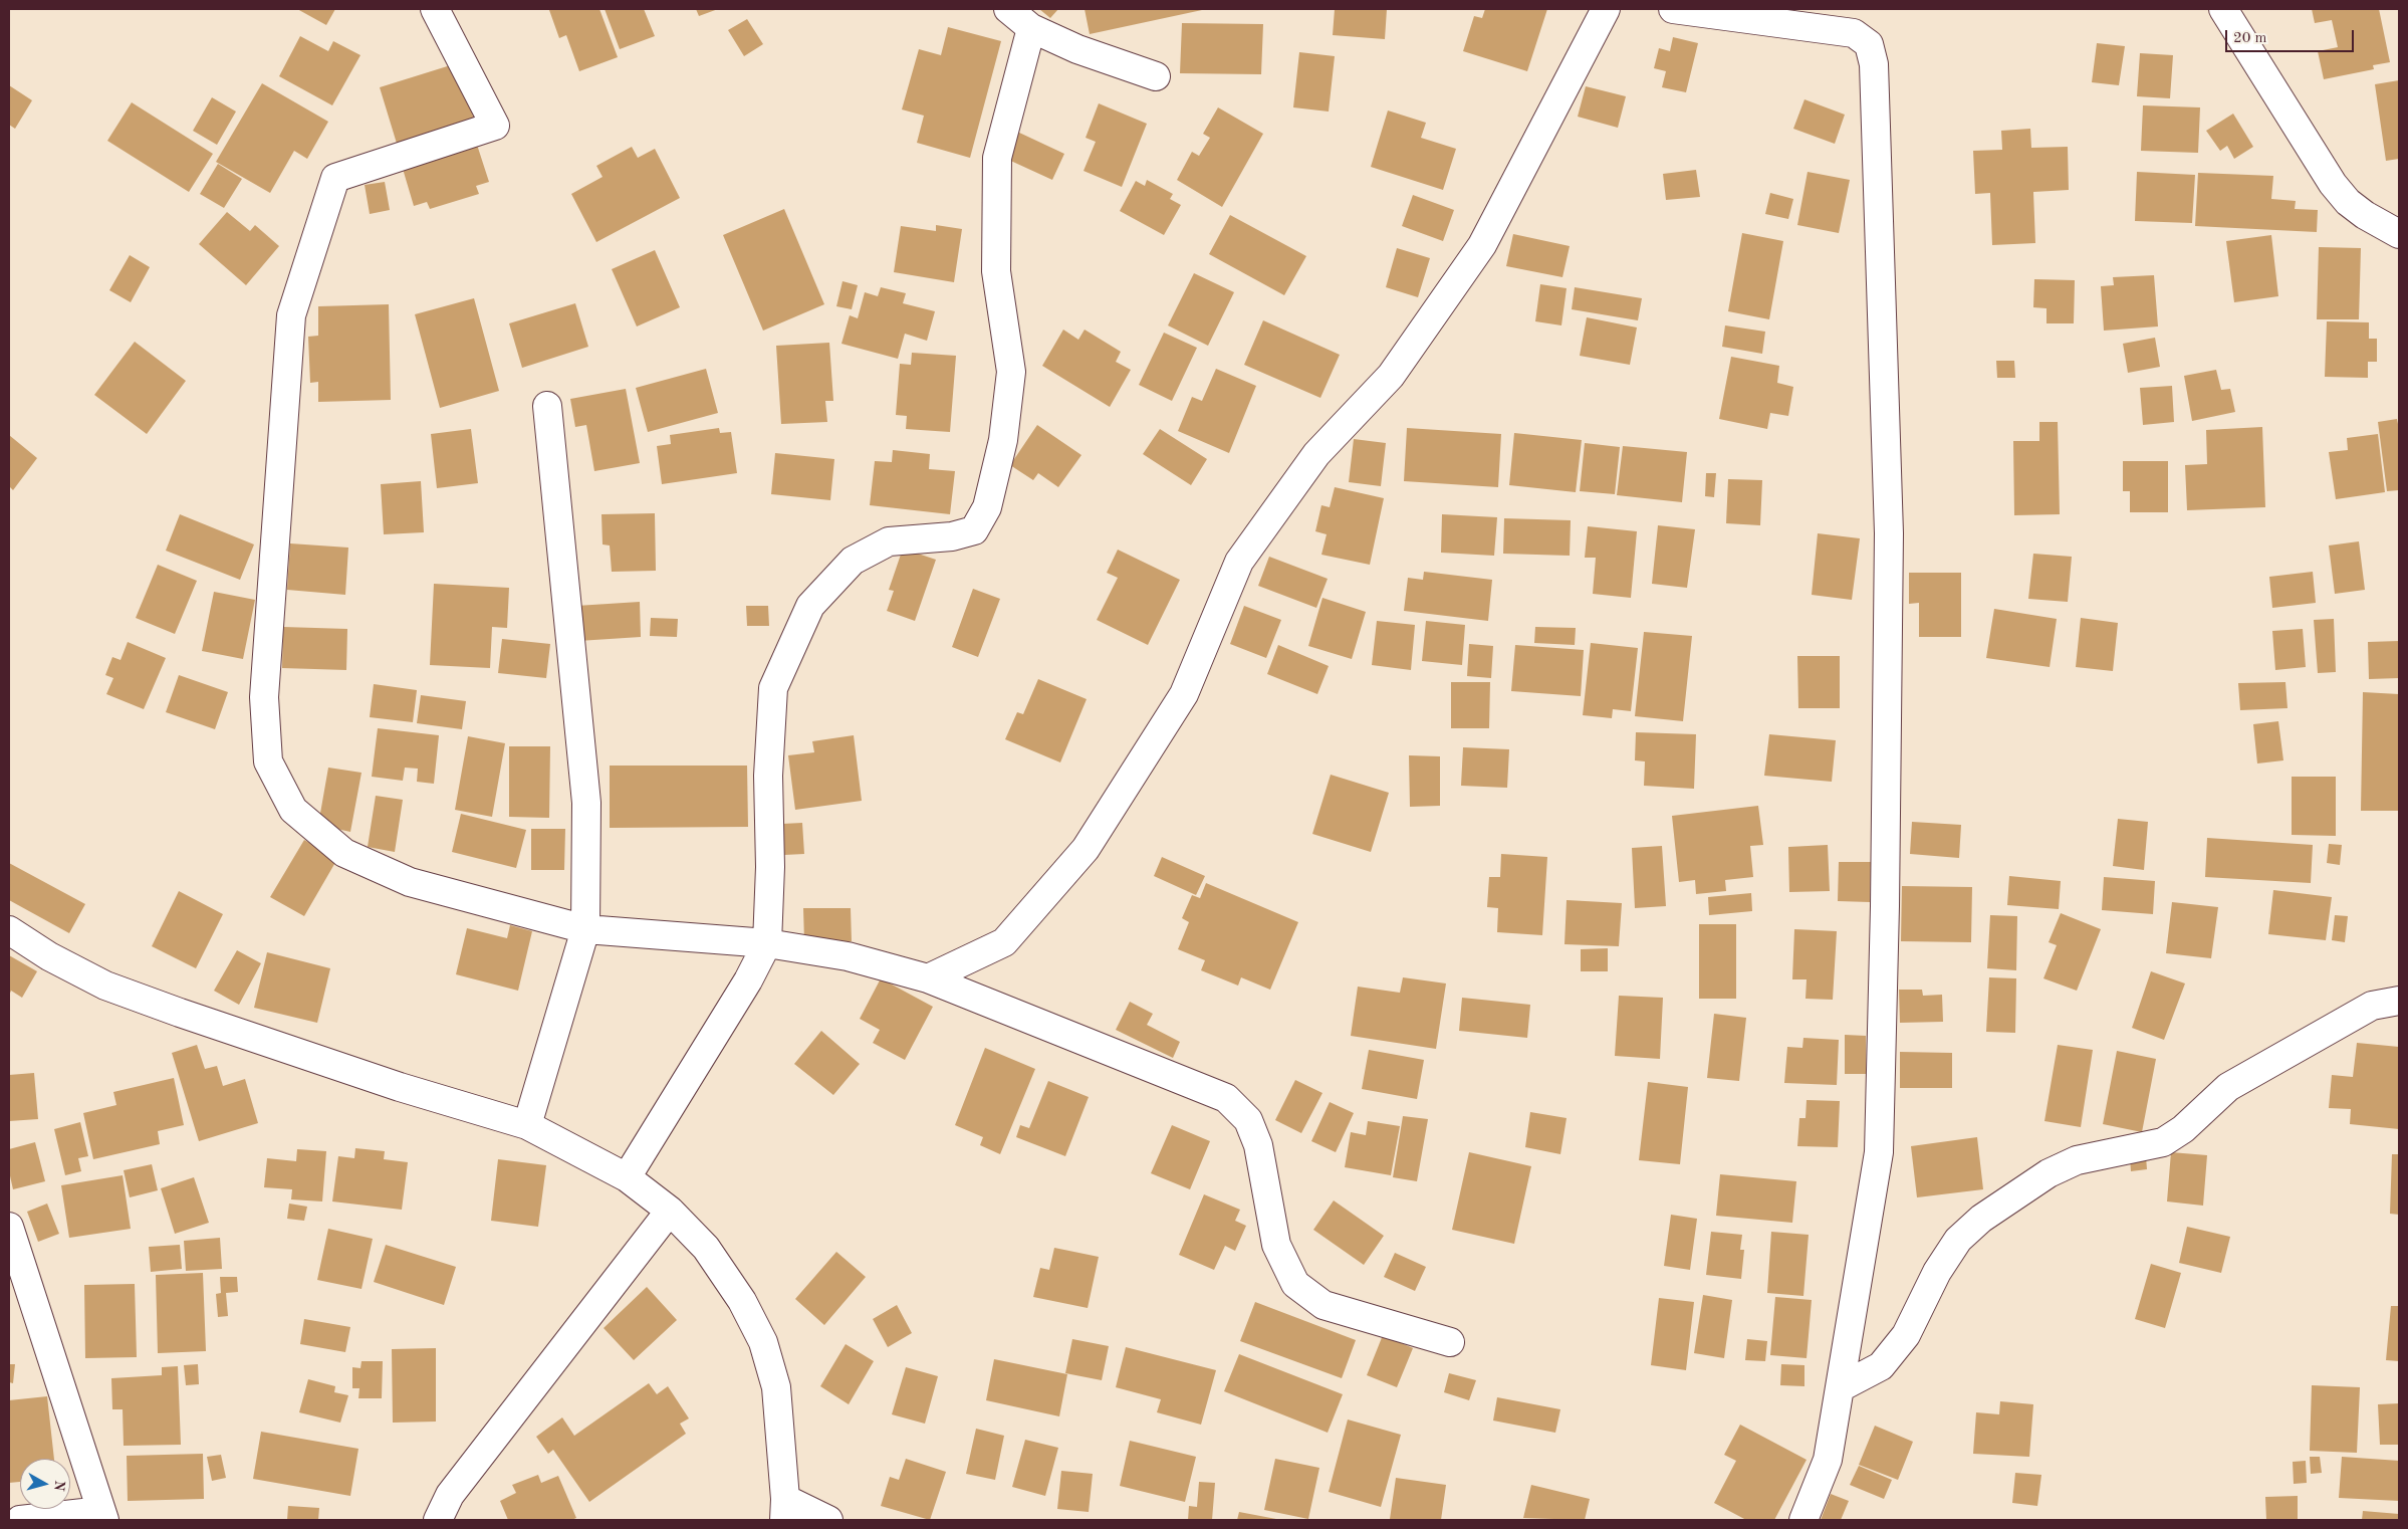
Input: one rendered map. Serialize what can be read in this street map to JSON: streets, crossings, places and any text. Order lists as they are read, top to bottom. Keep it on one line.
{"scale_bar":"20 m","north":"right"}
